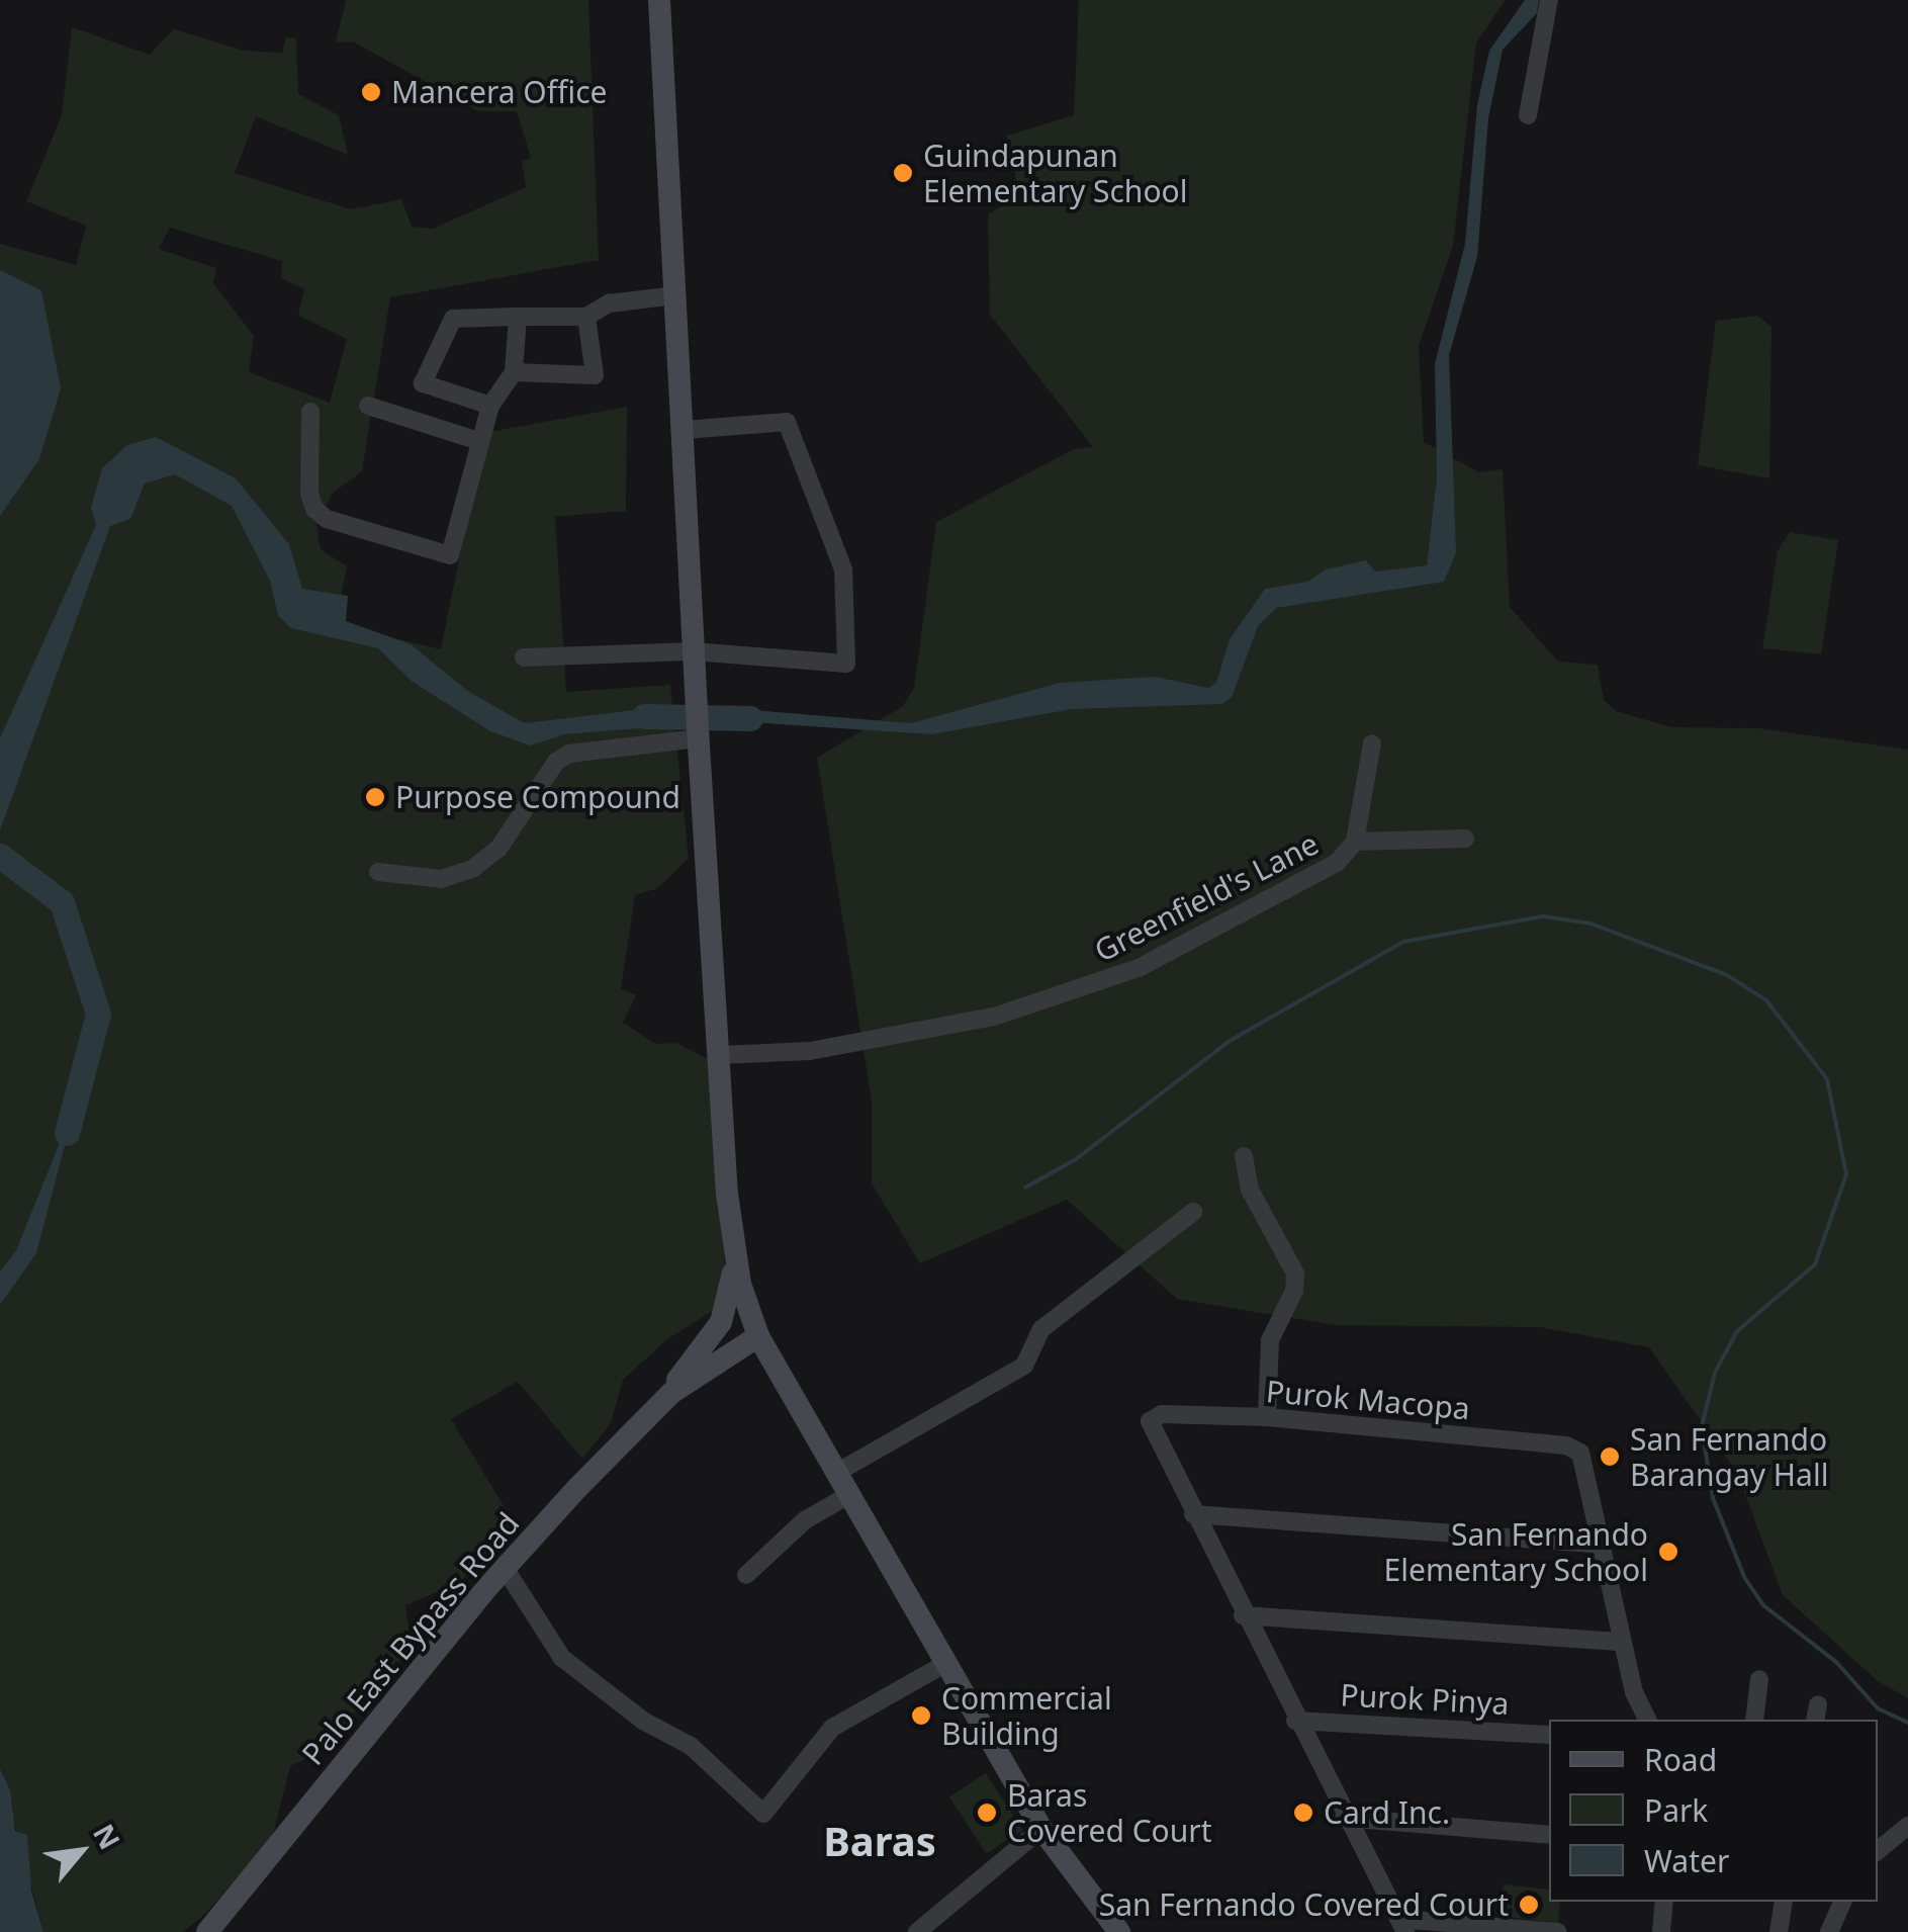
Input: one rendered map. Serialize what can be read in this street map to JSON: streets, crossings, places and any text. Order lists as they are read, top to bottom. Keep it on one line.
{"streets":{"main road":["Palo East Bypass Road"],"street":["Greenfield's Lane","Purok Macopa","Purok Pinya"]},"districts":["Baras"],"places":["Mancera Office","Guindapunan Elementary School","Purpose Compound","San Fernando Barangay Hall","San Fernando Elementary School","Commercial Building","Baras Covered Court","Card Inc.","San Fernando Covered Court"],"legend":["Road","Park","Water"],"north":"top right"}
